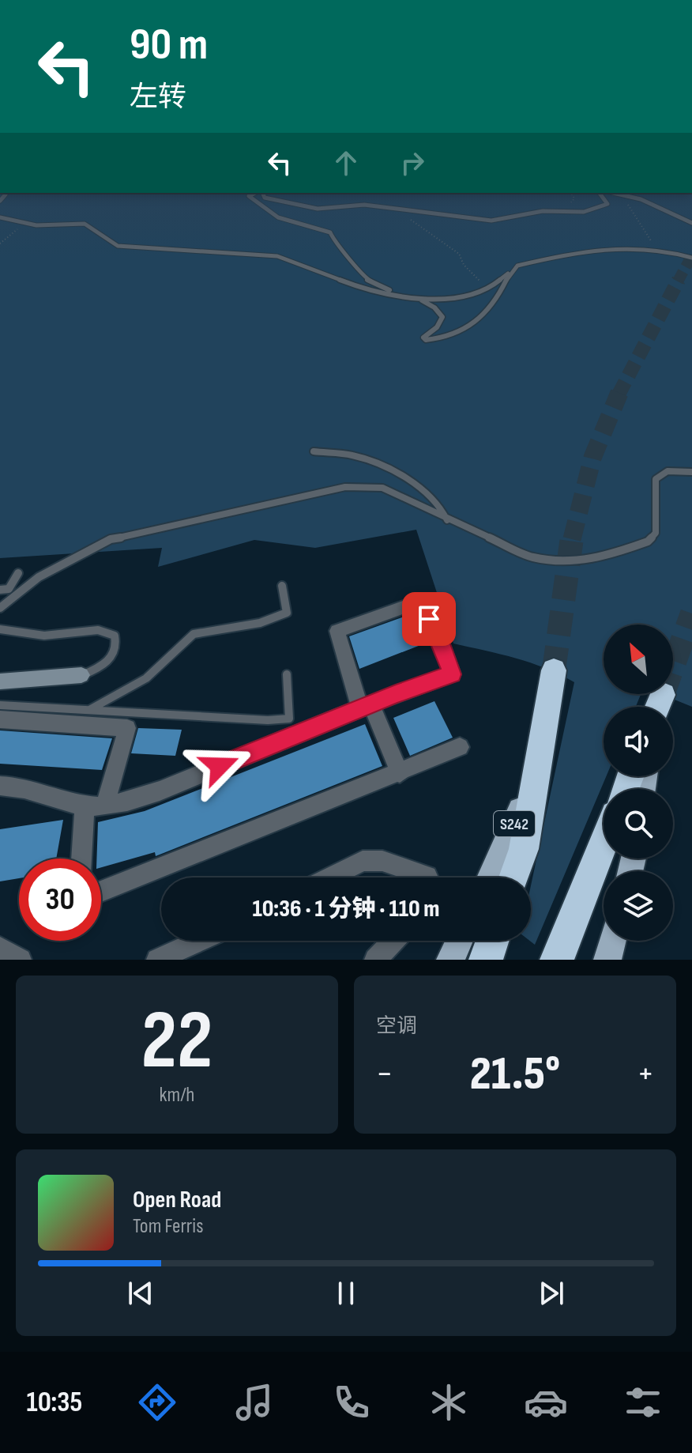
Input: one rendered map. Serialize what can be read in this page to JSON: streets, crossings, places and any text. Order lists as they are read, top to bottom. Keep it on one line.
{"streets":{"main road":["S242"]},"north":"top left","page":{"turn":["90 m","左转"],"limit":"30","trip":"10:36 · 1 分钟 · 110 m","tile":[["22","km/h"],"空调"],"heat":["−","21.5°","+"],"song":["Open Road","Tom Ferris"],"tabs":"10:35"}}
